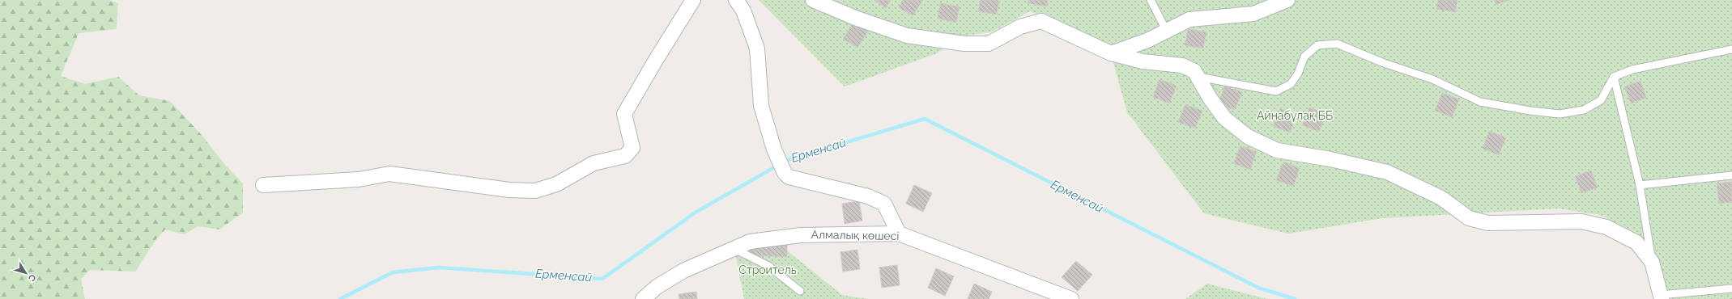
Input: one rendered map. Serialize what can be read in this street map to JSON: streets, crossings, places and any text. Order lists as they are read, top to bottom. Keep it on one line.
{"streets":{"street":["Алмалық көшесі"]},"water":["Ерменсай"],"parks":["Айнабұлақ ББ","Строитель"],"north":"bottom right"}
